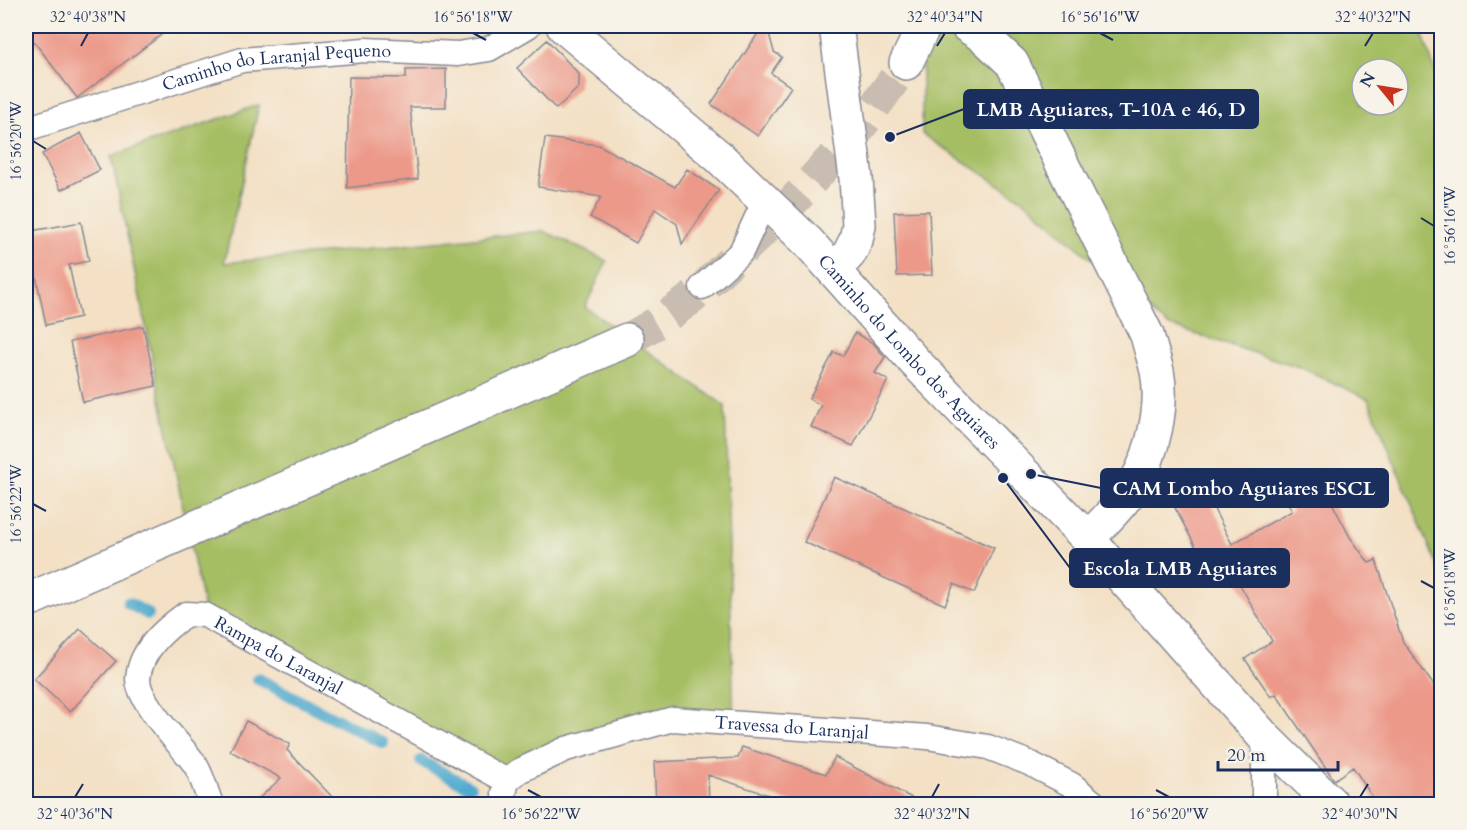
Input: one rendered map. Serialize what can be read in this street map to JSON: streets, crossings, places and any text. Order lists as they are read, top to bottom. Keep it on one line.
{"streets":{"street":["Caminho do Lombo dos Aguiares"],"lane":["Caminho do Laranjal Pequeno","Rampa do Laranjal","Travessa do Laranjal"]},"crossings":[["Rampa do Laranjal","Travessa do Laranjal"]],"places":["LMB Aguiares, T-10A e 46, D","CAM Lombo Aguiares ESCL","Escola LMB Aguiares"],"scale_bar":"20 m","north":"top left","coordinates":["32°40'38\"N","16°56'18\"W","32°40'34\"N","16°56'16\"W","32°40'32\"N","16°56'20\"W","16°56'22\"W","32°40'36\"N","32°40'30\"N"]}
